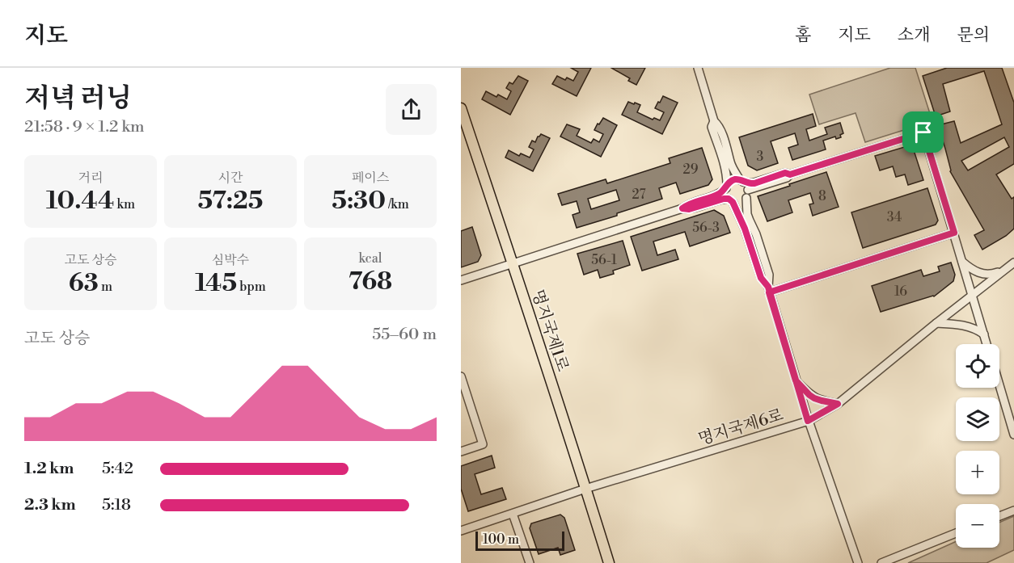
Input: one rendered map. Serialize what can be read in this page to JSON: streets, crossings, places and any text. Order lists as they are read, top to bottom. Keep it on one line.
{"streets":{"main road":["명지국제1로"],"street":["명지국제6로"]},"crossings":[["명지국제1로","명지국제6로"]],"house_numbers":["3","29","27","8","34","56-3","56-1","16"],"scale_bar":"100 m","page":{"header":"지도","nav":["홈","지도","소개","문의"],"heading":["저녁 러닝","21:58 · 9 × 1.2 km"],"stats":[["거리","10.44 km"],["시간","57:25"],["페이스","5:30 /km"],["고도 상승","63 m"],["심박수","145 bpm"],["kcal","768"]],"chart":["고도 상승","55–60 m"],"map_buttons":["+","−"],"list":[{"name":"1.2 km","note":"5:42"},{"name":"2.3 km","note":"5:18"}],"scale":"100 m"}}
